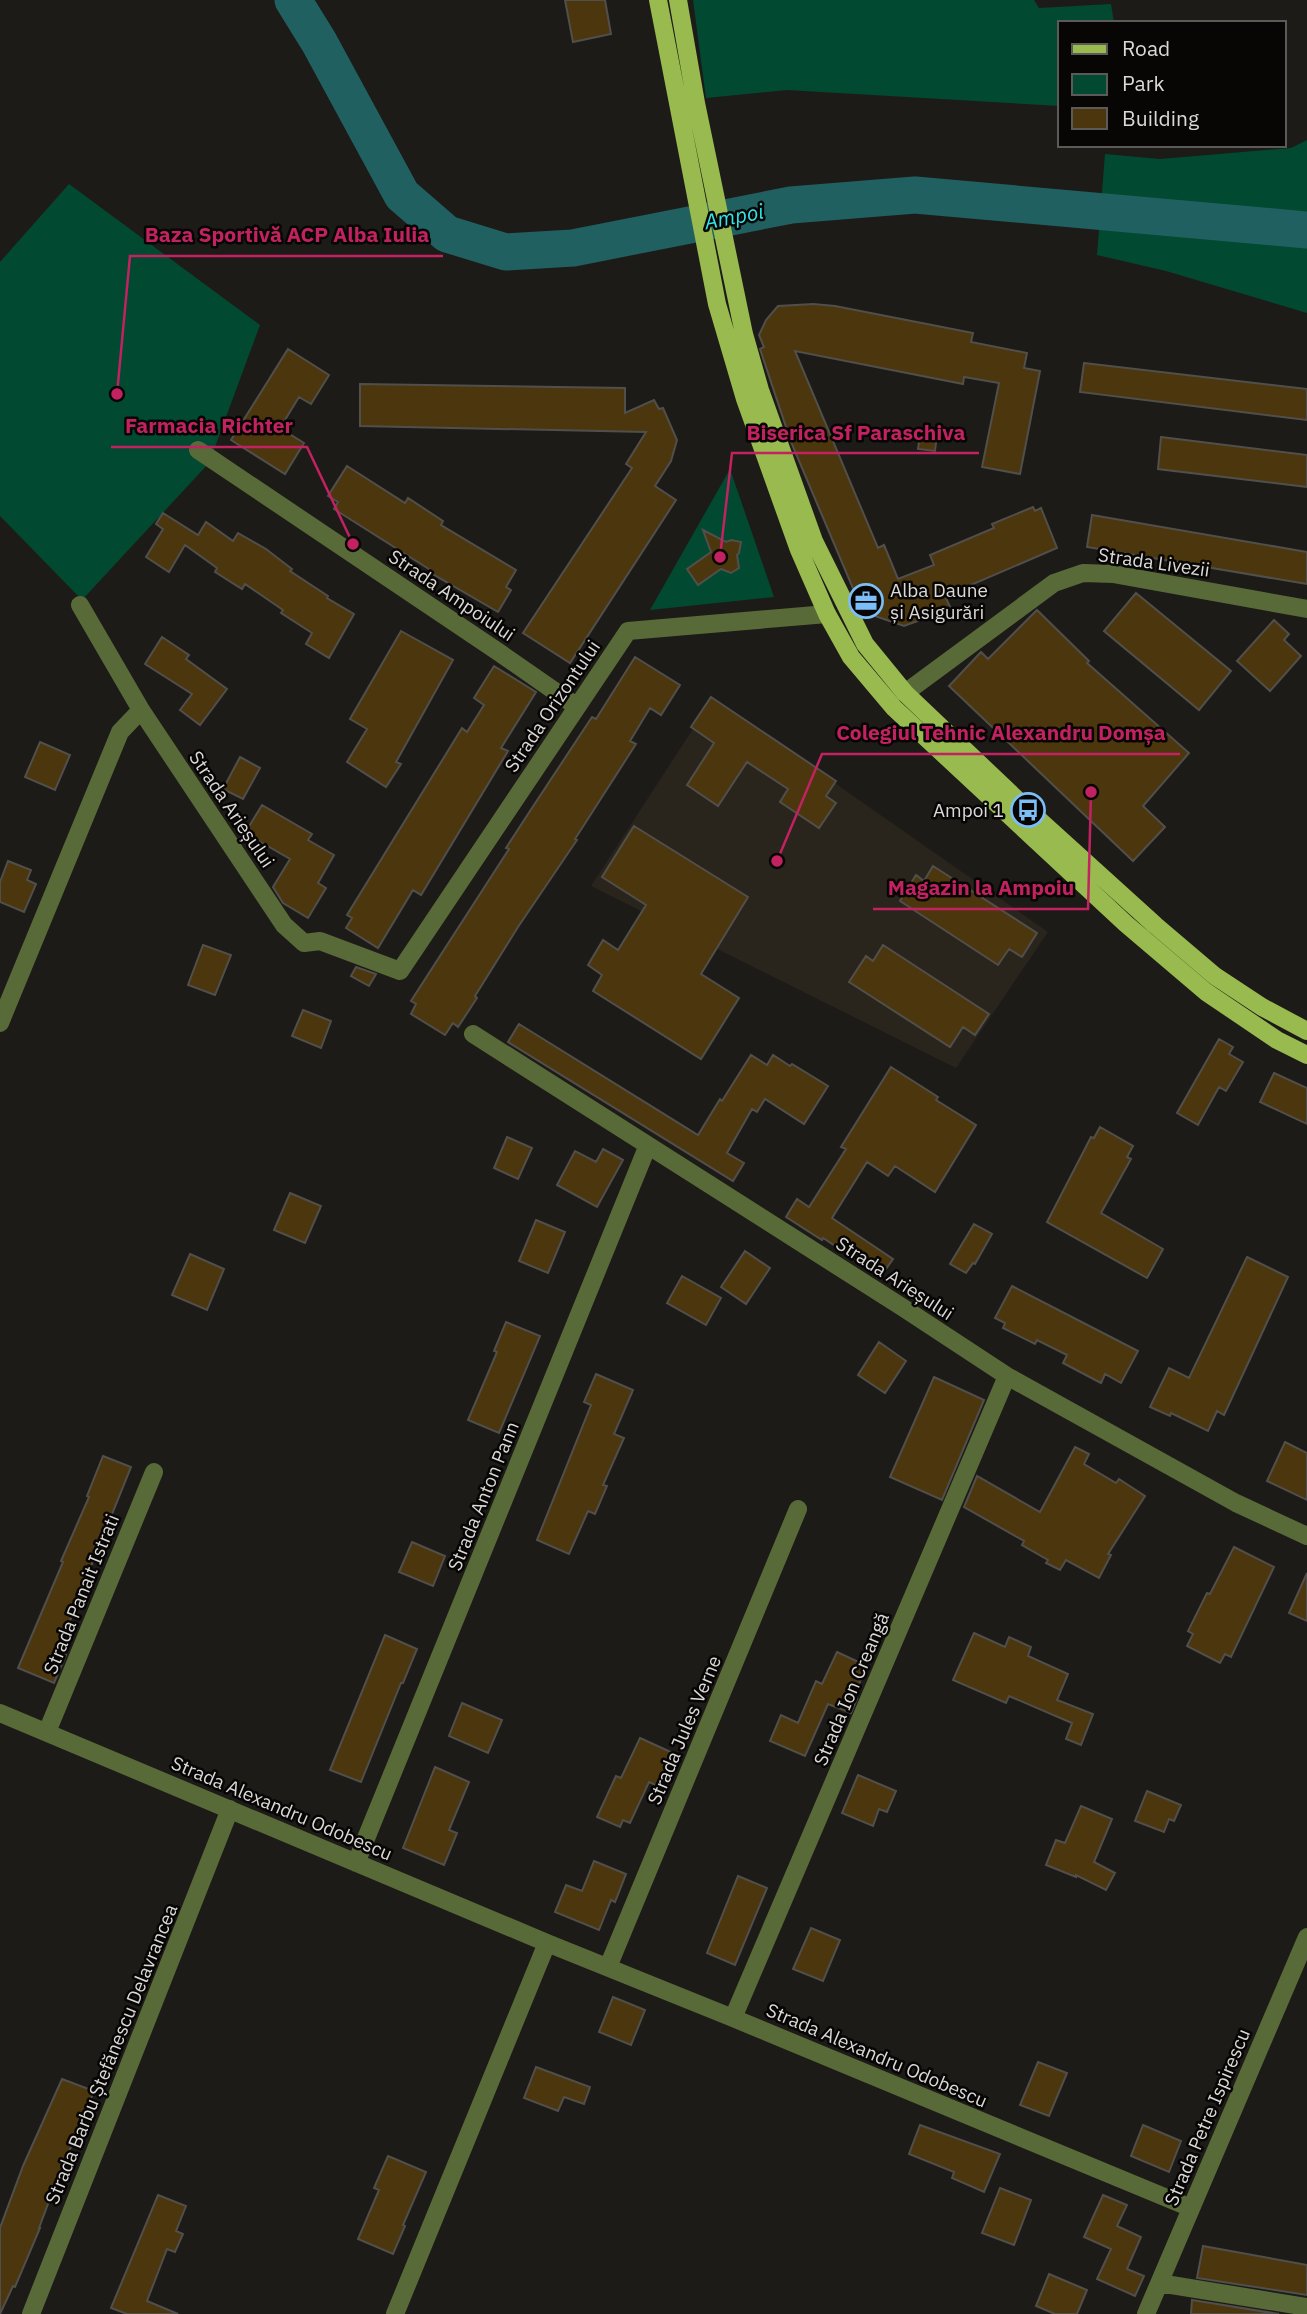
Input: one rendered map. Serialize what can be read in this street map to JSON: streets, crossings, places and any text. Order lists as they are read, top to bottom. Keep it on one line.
{"streets":{"street":["Strada Livezii","Strada Ampoiului","Strada Orizontului","Strada Arieșului","Strada Anton Pann","Strada Panait Istrati","Strada Ion Creangă","Strada Jules Verne","Strada Alexandru Odobescu","Strada Barbu Ștefănescu Delavrancea","Strada Petre Ispirescu"]},"crossings":[["Strada Ampoiului","Strada Orizontului"],["Strada Orizontului","Strada Arieșului"],["Strada Arieșului","Strada Anton Pann"],["Strada Arieșului","Strada Ion Creangă"],["Strada Anton Pann","Strada Alexandru Odobescu"],["Strada Panait Istrati","Strada Alexandru Odobescu"],["Strada Ion Creangă","Strada Alexandru Odobescu"],["Strada Jules Verne","Strada Alexandru Odobescu"],["Strada Alexandru Odobescu","Strada Barbu Ștefănescu Delavrancea"],["Strada Alexandru Odobescu","Strada Petre Ispirescu"]],"water":["Ampoi"],"places":{"other":["Baza Sportivă ACP Alba Iulia","Farmacia Richter","Biserica Sf Paraschiva","Magazin la Ampoiu","Colegiul Tehnic Alexandru Domșa"],"office":["Alba Daune și Asigurări"],"bus stop":["Ampoi 1"]},"legend":["Road","Park","Building"]}
